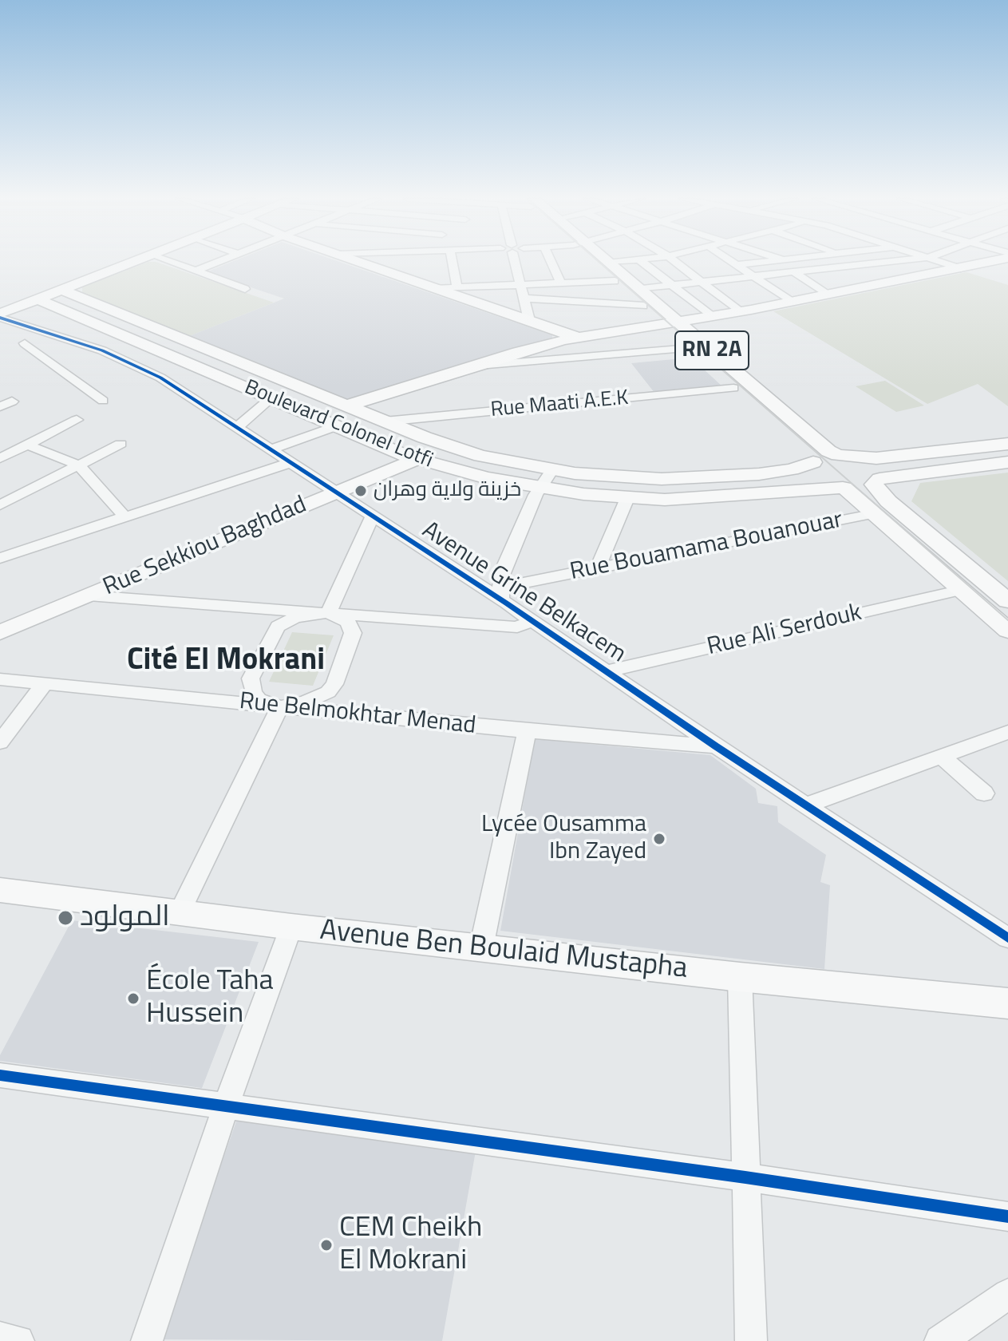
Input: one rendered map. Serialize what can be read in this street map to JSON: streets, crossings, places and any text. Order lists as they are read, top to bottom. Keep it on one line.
{"streets":{"main road":["RN 2A","Boulevard Colonel Lotfi","Rue Sekkiou Baghdad","Avenue Ben Boulaid Mustapha"],"street":["Rue Maati A.E.K","Rue Bouamama Bouanouar","Avenue Grine Belkacem","Rue Ali Serdouk","Rue Belmokhtar Menad"]},"crossings":[["RN 2A","Rue Maati A.E.K"],["RN 2A","Boulevard Colonel Lotfi"],["Rue Maati A.E.K","Boulevard Colonel Lotfi"],["Boulevard Colonel Lotfi","Rue Sekkiou Baghdad"],["Rue Sekkiou Baghdad","Avenue Grine Belkacem"],["Rue Bouamama Bouanouar","Avenue Grine Belkacem"],["Avenue Grine Belkacem","Rue Ali Serdouk"],["Avenue Grine Belkacem","Rue Belmokhtar Menad"]],"districts":["Cité El Mokrani"],"places":["خزينة ولاية وهران","Lycée Ousamma Ibn Zayed","المولود","École Taha Hussein","CEM Cheikh El Mokrani"]}
